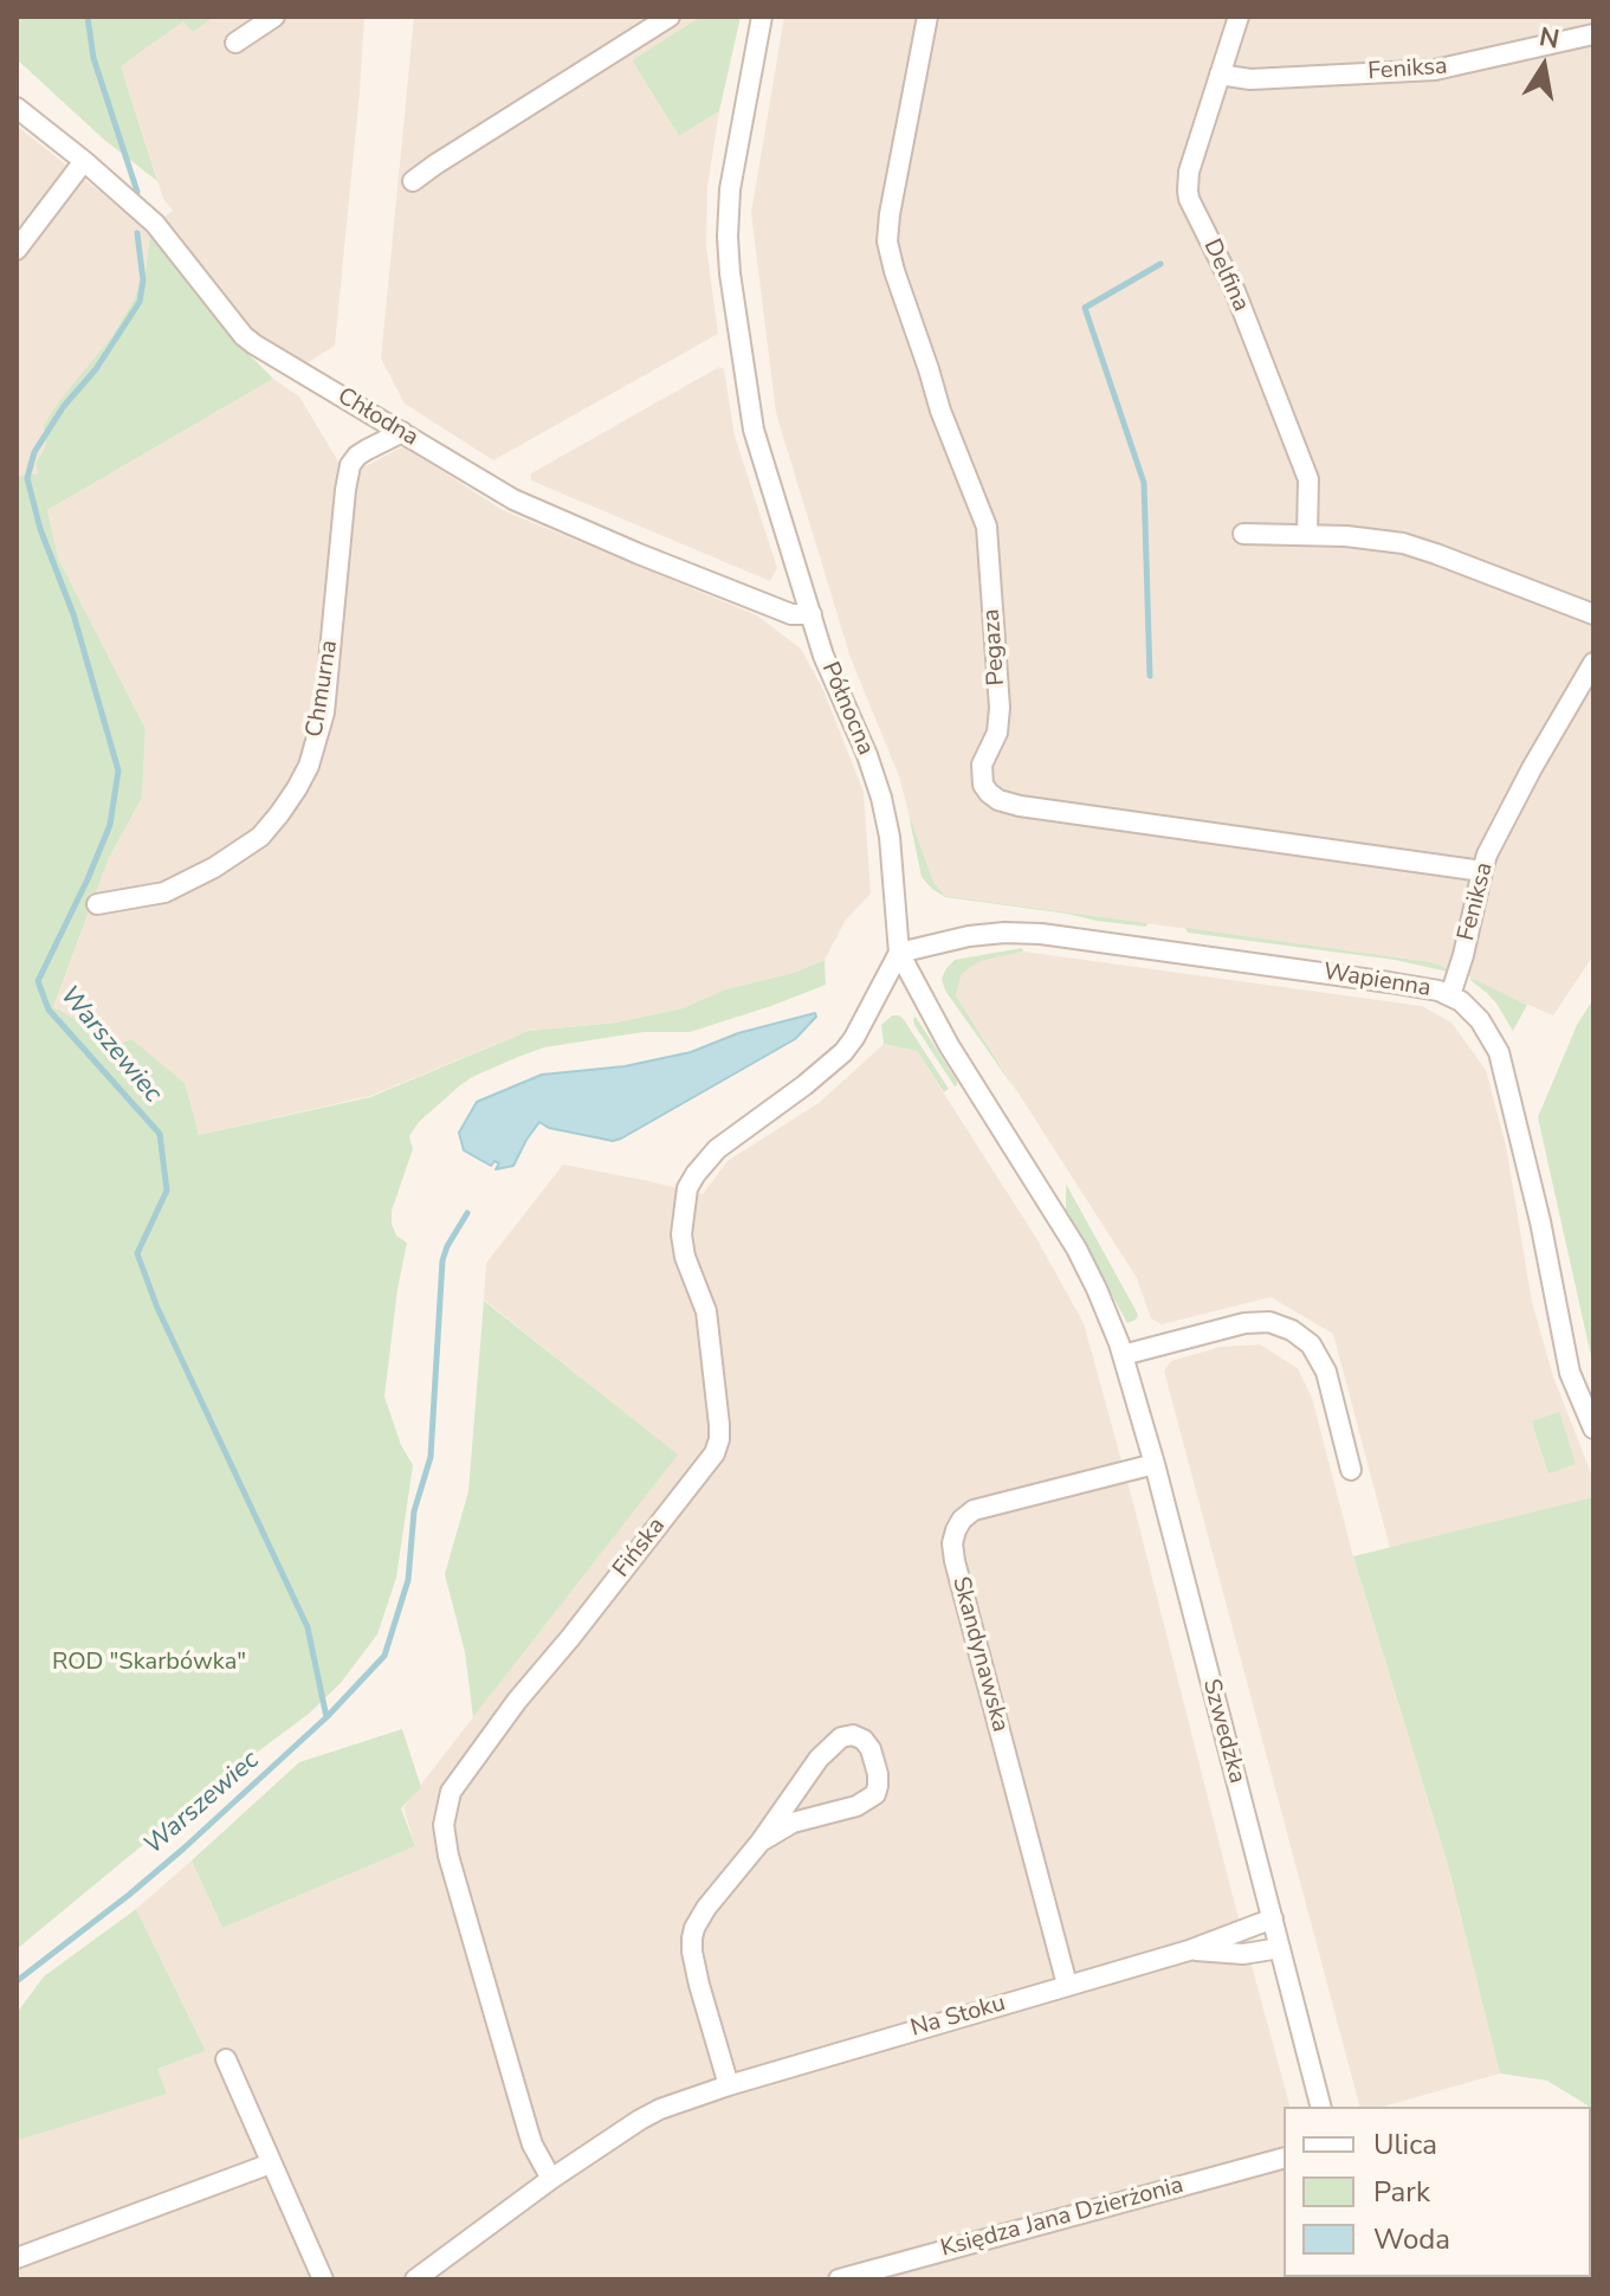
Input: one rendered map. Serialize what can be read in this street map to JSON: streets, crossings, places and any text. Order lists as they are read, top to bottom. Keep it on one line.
{"streets":{"street":["Feniksa","Delfina","Chłodna","Pegaza","Chmurna","Północna","Wapienna","Fińska","Skandynawska","Szwedzka","Na Stoku","Księdza Jana Dzierżonia"]},"crossings":[["Feniksa","Delfina"],["Feniksa","Pegaza"],["Feniksa","Wapienna"],["Chłodna","Chmurna"],["Chłodna","Północna"],["Północna","Wapienna"],["Północna","Fińska"],["Północna","Szwedzka"],["Wapienna","Fińska"],["Fińska","Na Stoku"],["Skandynawska","Szwedzka"],["Skandynawska","Na Stoku"],["Szwedzka","Na Stoku"]],"water":["Warszewiec"],"parks":["ROD \"Skarbówka\""],"legend":["Ulica","Park","Woda"],"north":"top"}
